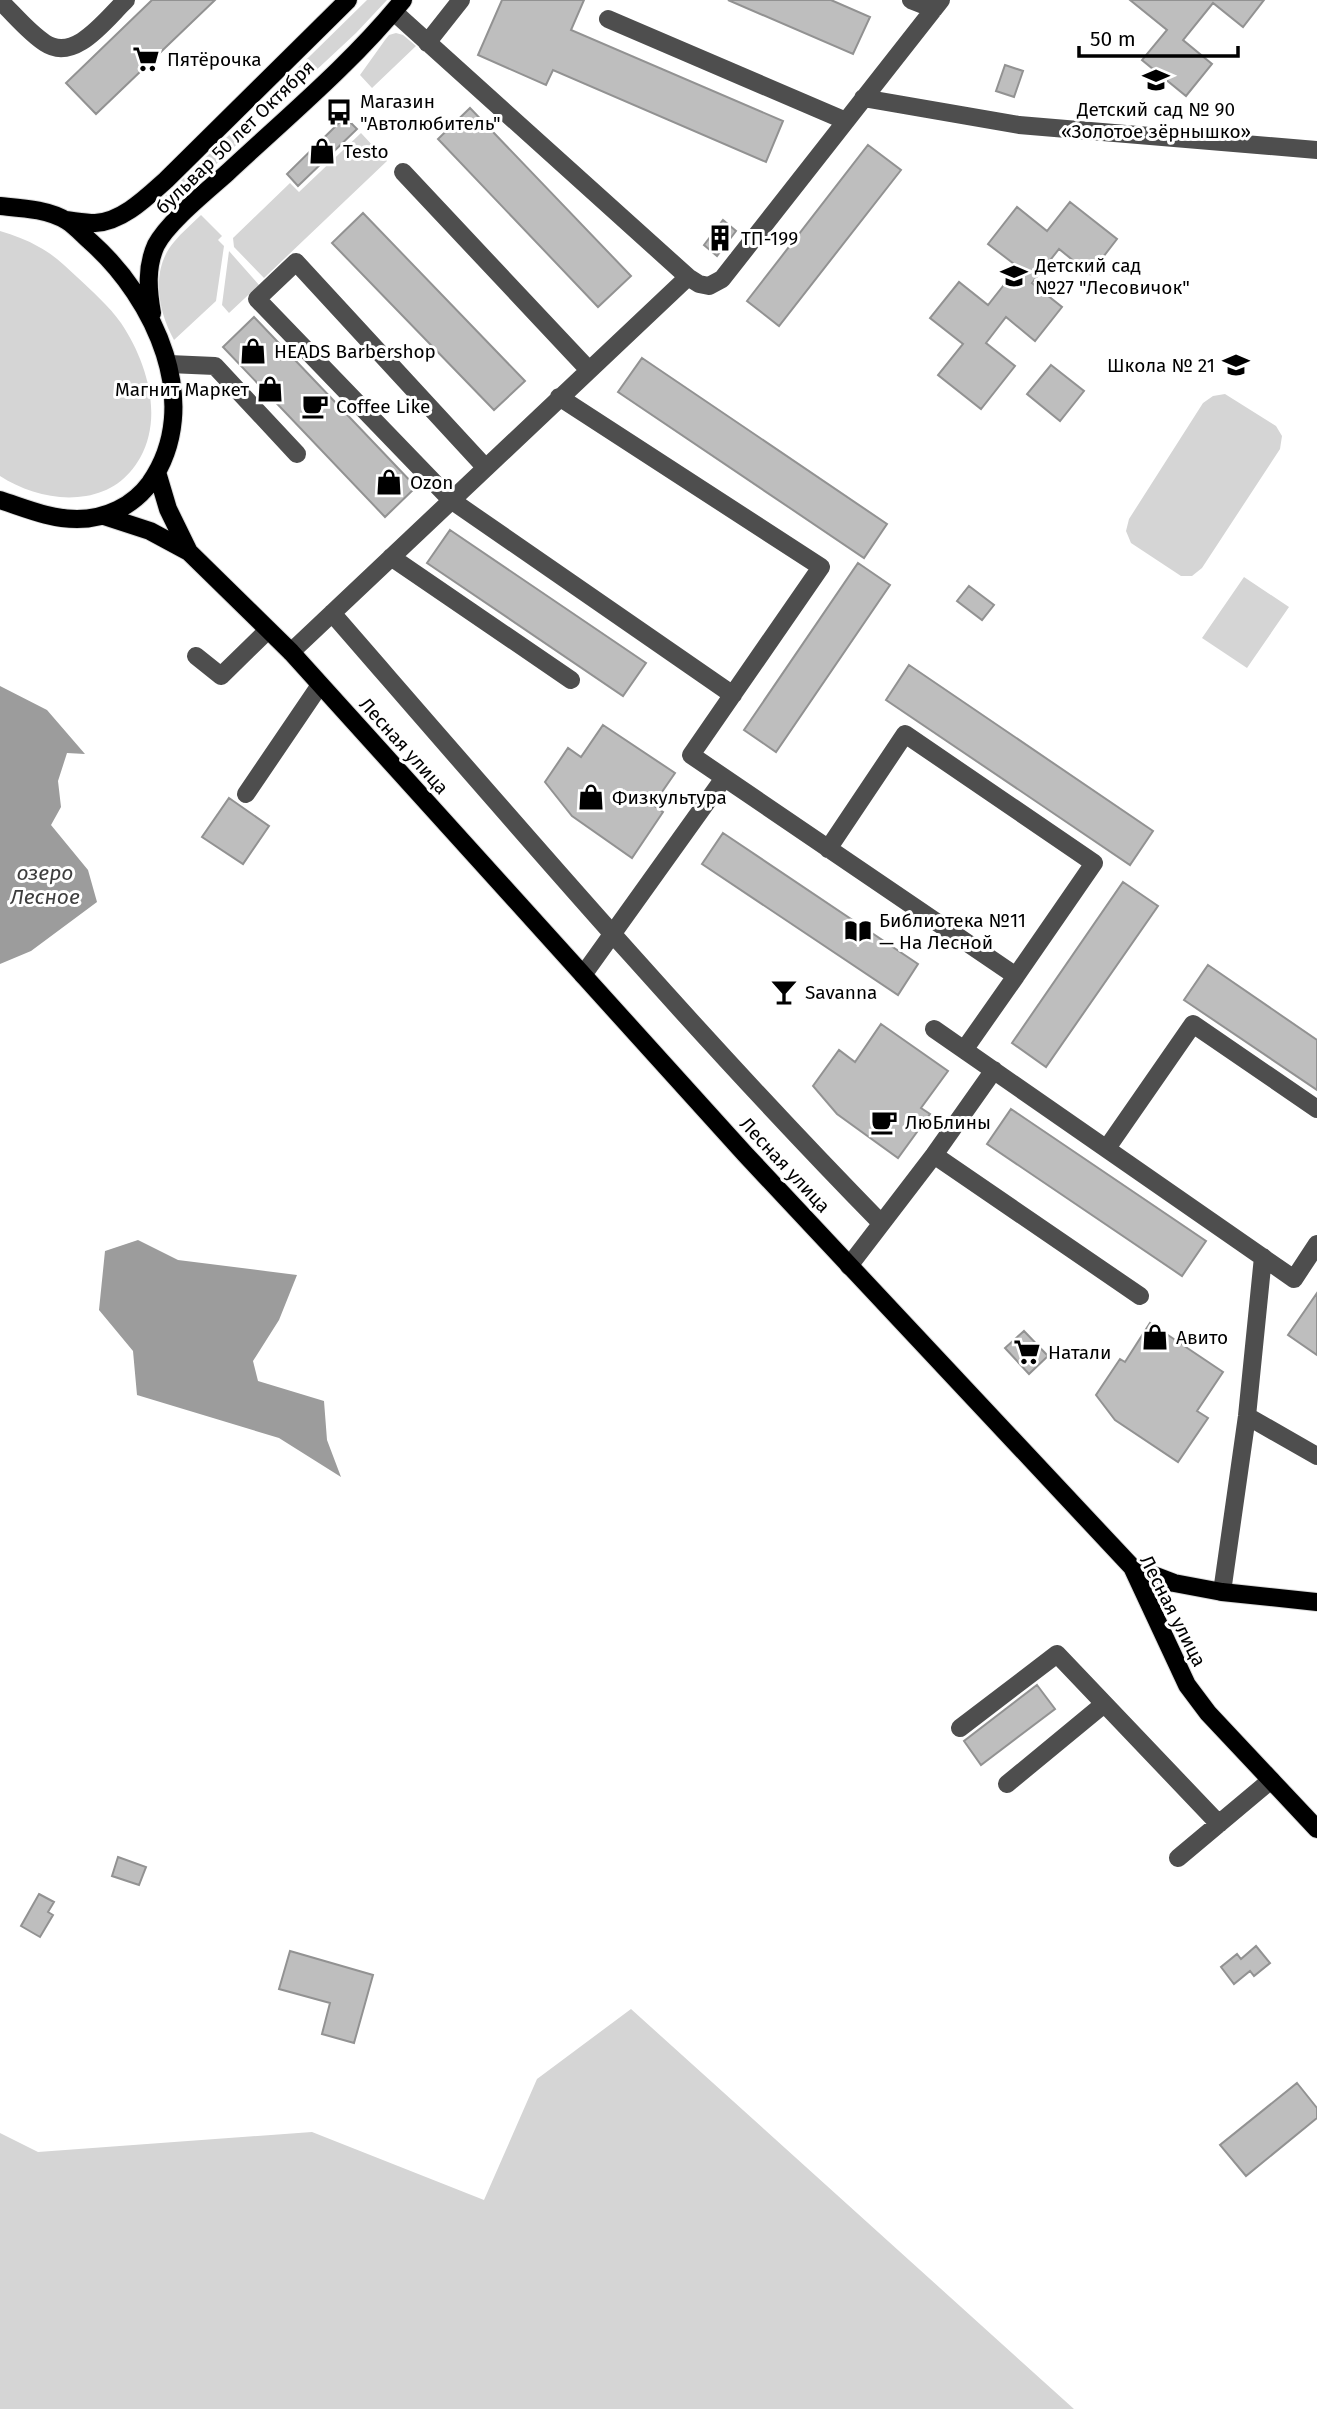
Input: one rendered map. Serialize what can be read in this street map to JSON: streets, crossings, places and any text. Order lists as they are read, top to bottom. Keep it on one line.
{"streets":{"main road":["бульвар 50 лет Октября","Лесная улица"]},"water":["озеро Лесное"],"places":{"supermarket":["Пятёрочка","Натали"],"school or university":["Детский сад № 90 «Золотое зёрнышко»","Детский сад №27 \"Лесовичок\"","Школа № 21"],"bus stop":["Магазин \"Автолюбитель\""],"shop":["Testo","HEADS Barbershop","Магнит Маркет","Ozon","Физкультура","Авито"],"building":["ТП-199"],"cafe":["Coffee Like","ЛюБлины"],"library":["Библиотека №11 — На Лесной"],"bar":["Savanna"]},"scale_bar":"50 m"}
